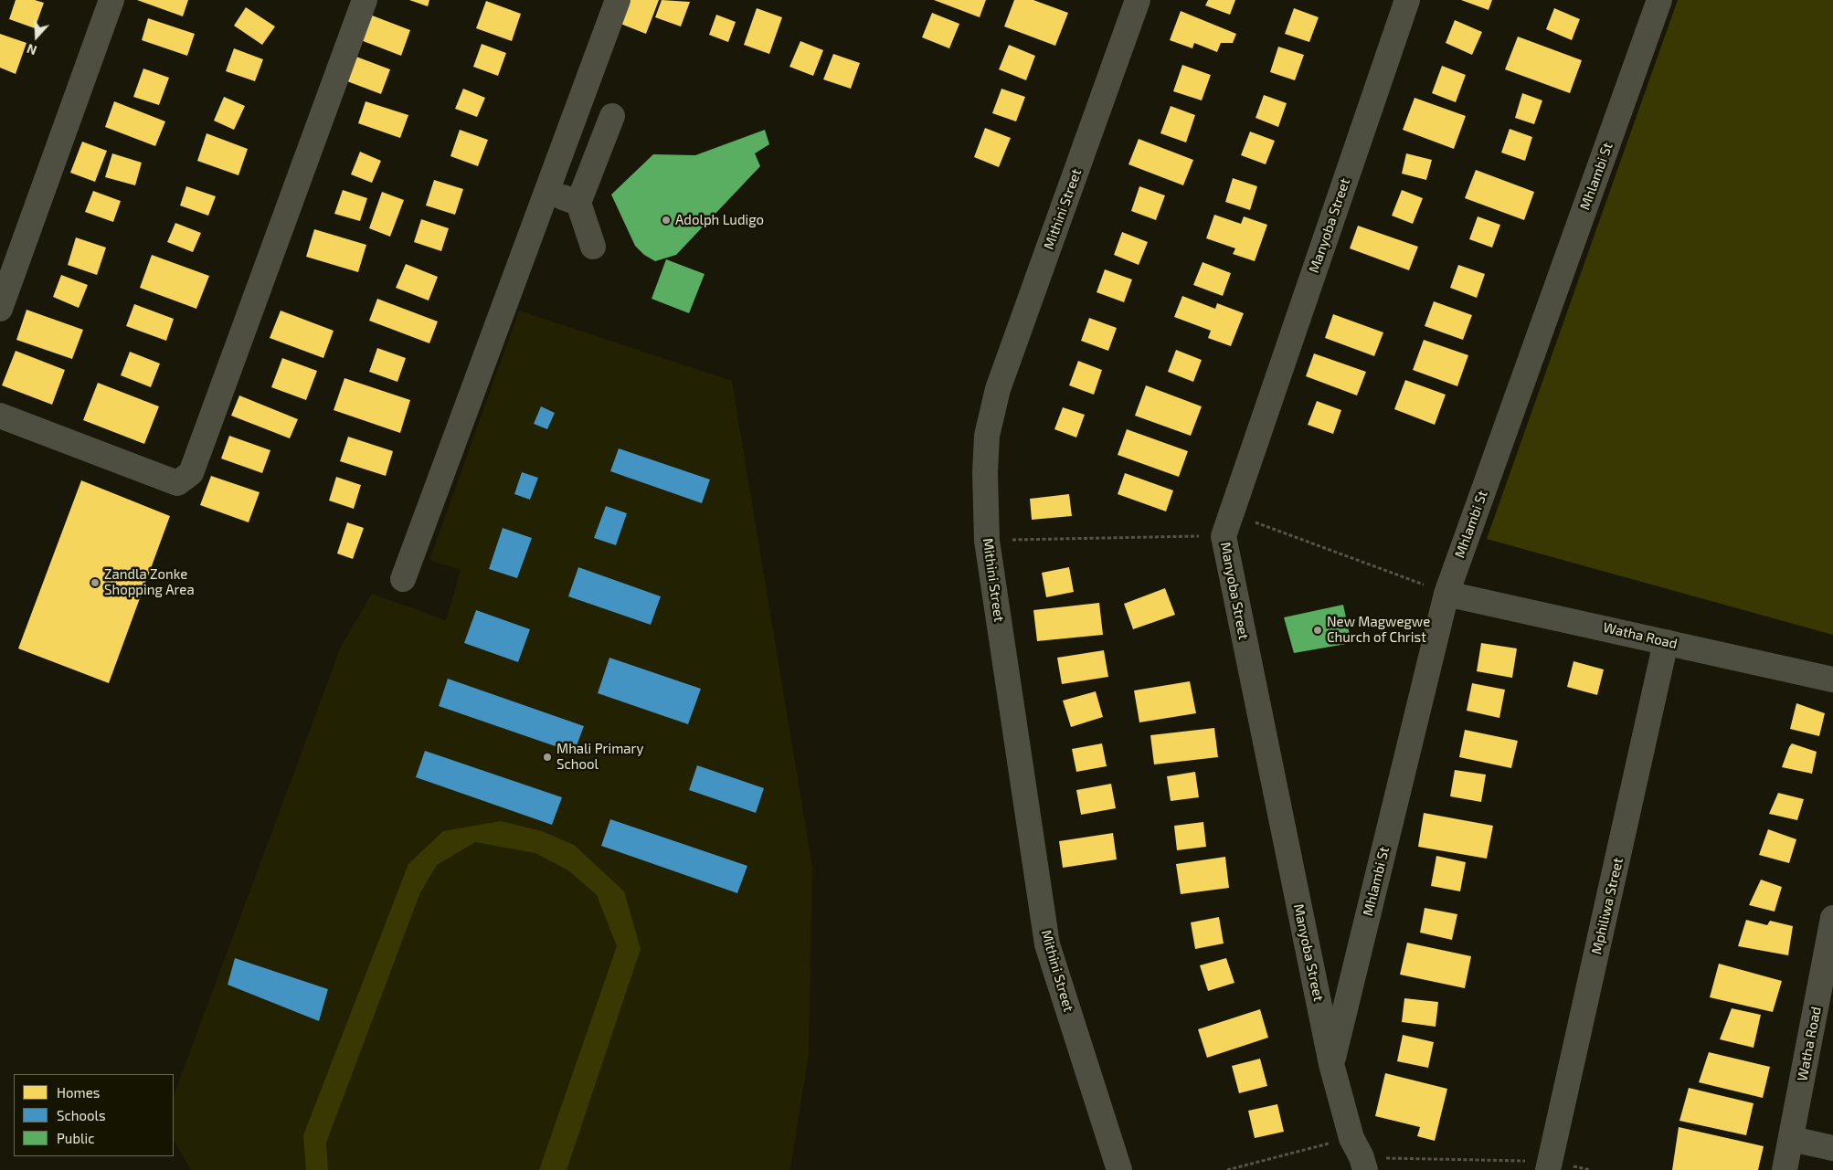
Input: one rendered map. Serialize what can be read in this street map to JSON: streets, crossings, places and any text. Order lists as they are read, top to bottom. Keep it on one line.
{"streets":{"street":["Mhlambi St","Mithini Street","Manyoba Street","Watha Road","Mphiliwa Street"]},"crossings":[["Mhlambi St","Manyoba Street"],["Mhlambi St","Watha Road"],["Watha Road","Mphiliwa Street"]],"places":["Adolph Ludigo","Zandla Zonke Shopping Area","New Magwegwe Church of Christ","Mhali Primary School"],"legend":["Homes","Schools","Public"],"north":"bottom"}
